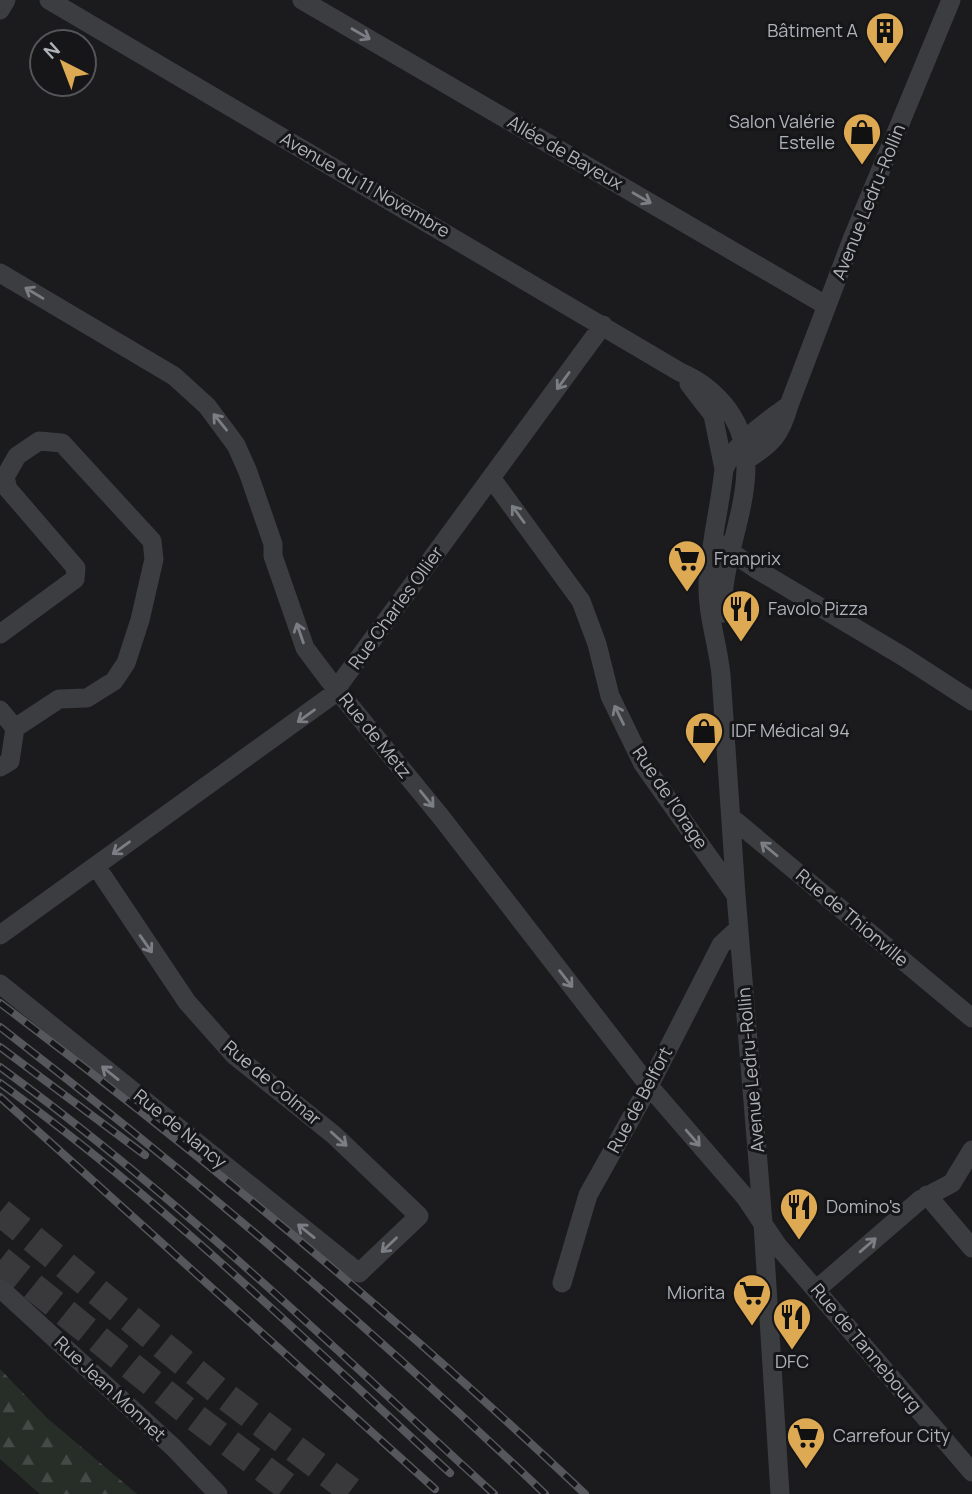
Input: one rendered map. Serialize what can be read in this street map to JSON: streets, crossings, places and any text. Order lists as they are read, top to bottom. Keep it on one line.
{"streets":{"street":["Allée de Bayeux","Avenue du 11 Novembre","Avenue Ledru-Rollin","Rue Charles Ollier","Rue de Metz","Rue de l'Orage","Rue de Thionville","Rue de Colmar","Rue de Belfort","Rue de Nancy","Rue de Tannebourg","Rue Jean Monnet"]},"crossings":[["Allée de Bayeux","Avenue Ledru-Rollin"],["Avenue du 11 Novembre","Avenue Ledru-Rollin"],["Avenue du 11 Novembre","Rue Charles Ollier"],["Avenue Ledru-Rollin","Rue de Metz"],["Avenue Ledru-Rollin","Rue de l'Orage"],["Avenue Ledru-Rollin","Rue de Thionville"],["Avenue Ledru-Rollin","Rue de Belfort"],["Avenue Ledru-Rollin","Rue de Tannebourg"],["Rue Charles Ollier","Rue de Metz"],["Rue Charles Ollier","Rue de l'Orage"],["Rue Charles Ollier","Rue de Colmar"],["Rue de Metz","Rue de Belfort"],["Rue de Metz","Rue de Tannebourg"],["Rue de Colmar","Rue de Nancy"]],"one_way":["Allée de Bayeux","Rue Charles Ollier","Rue de l'Orage","Rue de Thionville","Rue de Colmar","Rue de Nancy"],"places":{"building":["Bâtiment A"],"shop":["Salon Valérie Estelle","IDF Médical 94"],"supermarket":["Franprix","Miorita","Carrefour City"],"restaurant":["Favolo Pizza","Domino's","DFC"]},"north":"top left"}
